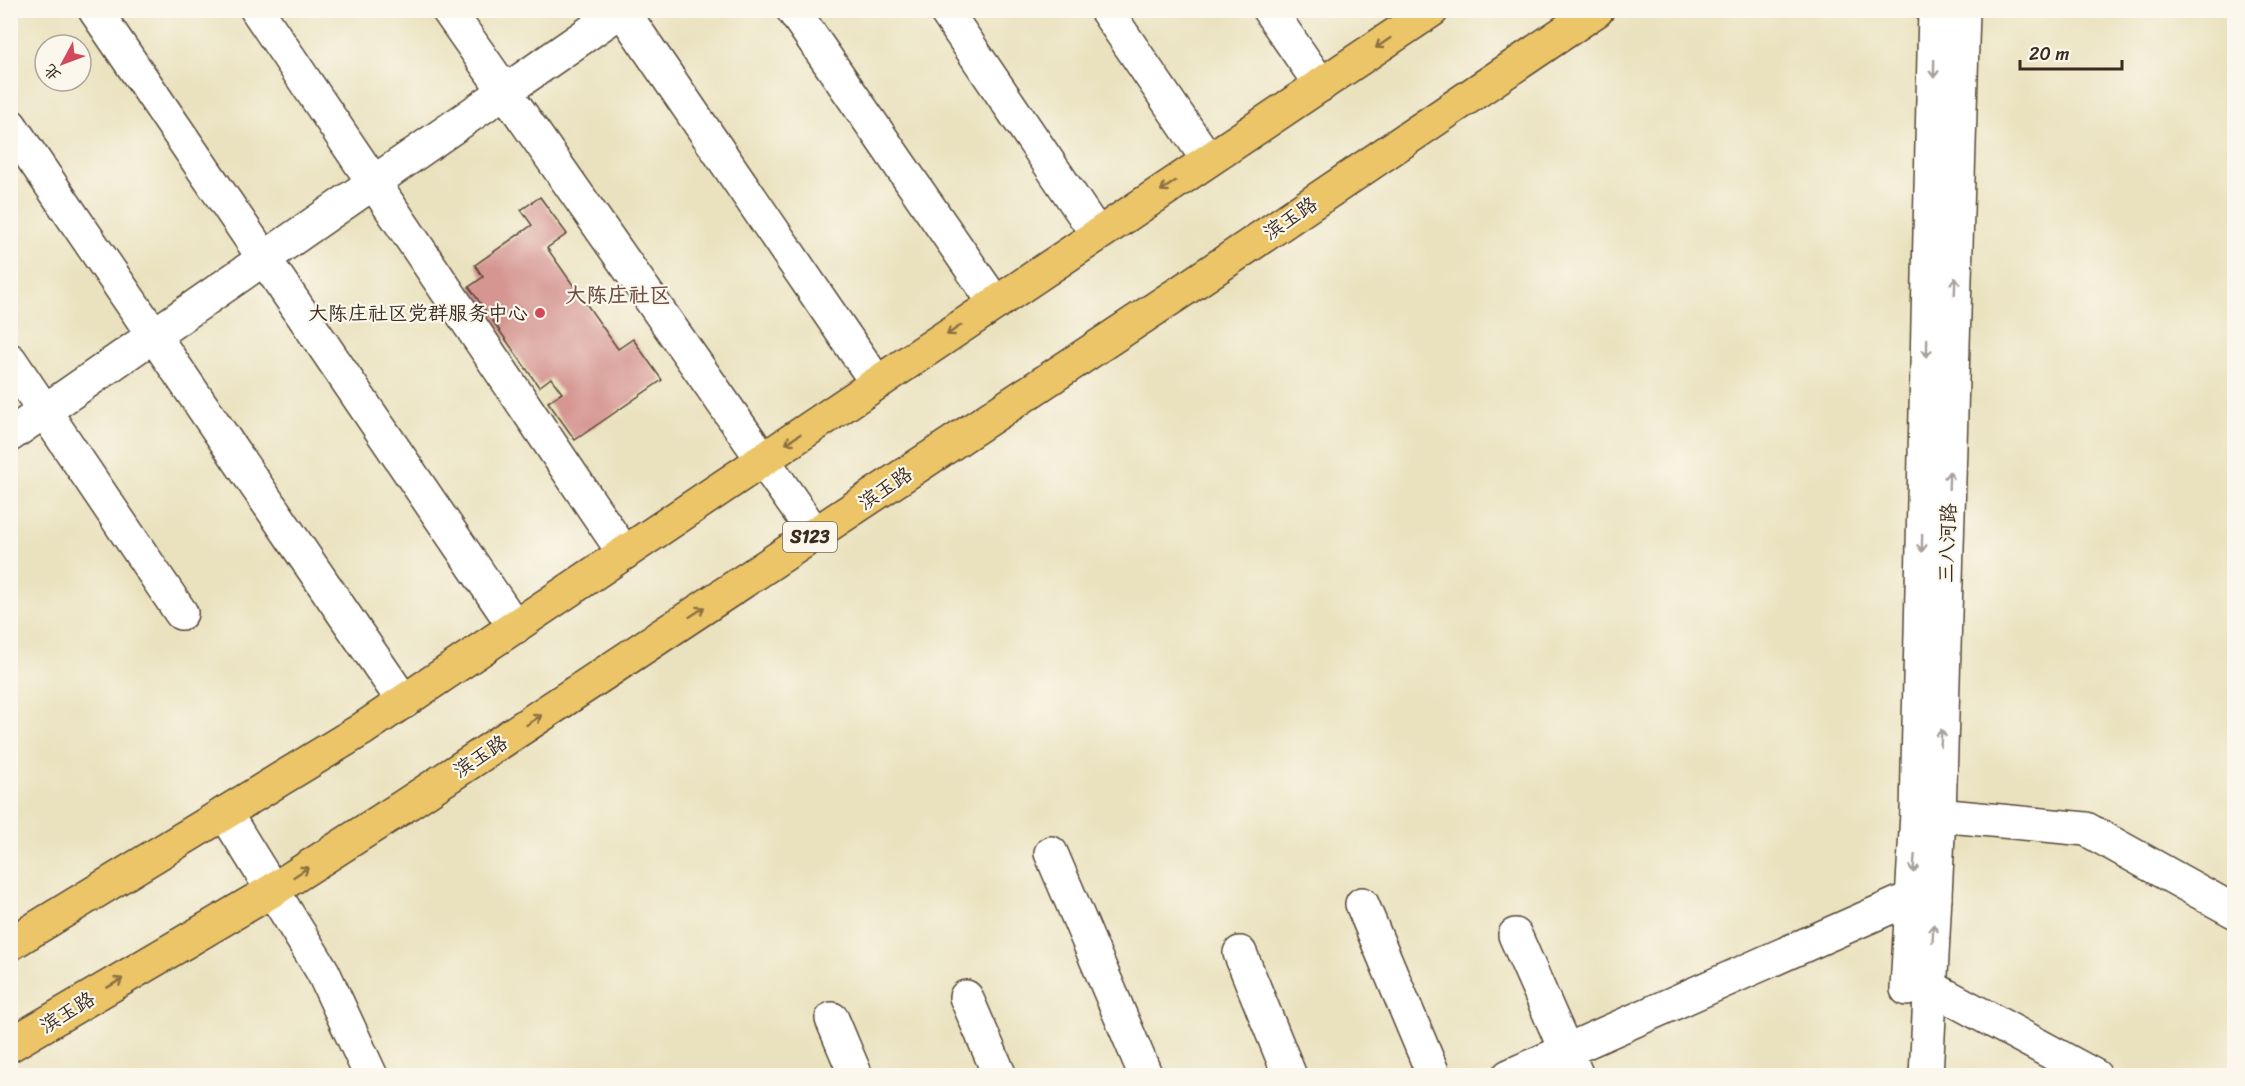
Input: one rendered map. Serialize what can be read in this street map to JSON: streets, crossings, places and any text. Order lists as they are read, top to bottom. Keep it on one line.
{"streets":{"main road":["滨玉路","S123"],"street":["三八河路"]},"districts":["大陈庄社区"],"places":["大陈庄社区党群服务中心"],"scale_bar":"20 m","north":"bottom left"}
